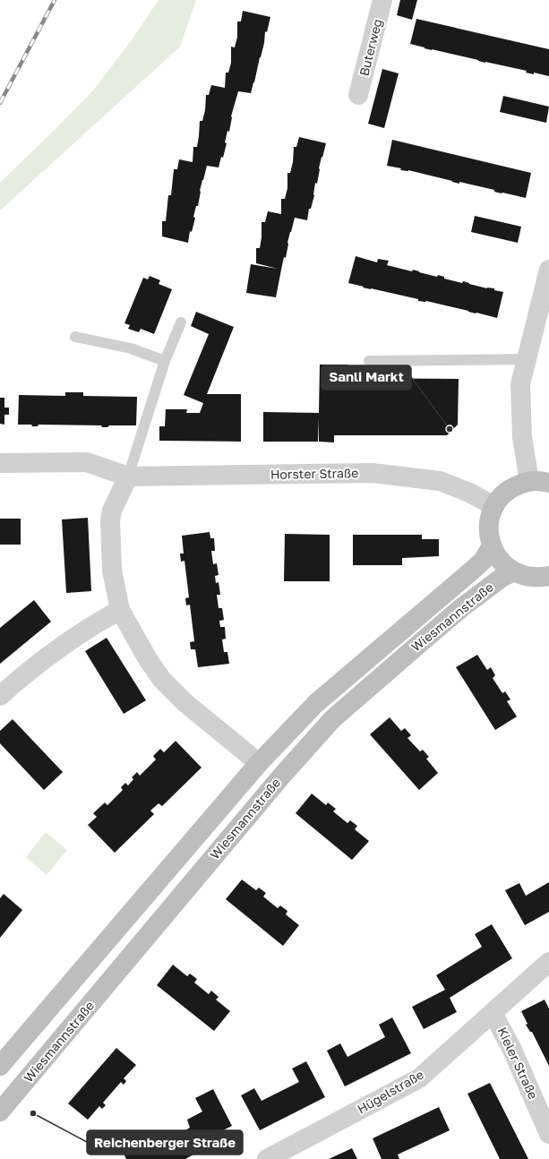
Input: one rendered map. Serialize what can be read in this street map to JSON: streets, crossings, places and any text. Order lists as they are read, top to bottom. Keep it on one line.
{"streets":{"main road":["Wiesmannstraße"],"street":["Buterweg","Horster Straße","Kieler Straße","Hügelstraße"]},"crossings":[["Kieler Straße","Hügelstraße"]],"places":["Sanli Markt","Reichenberger Straße"]}
